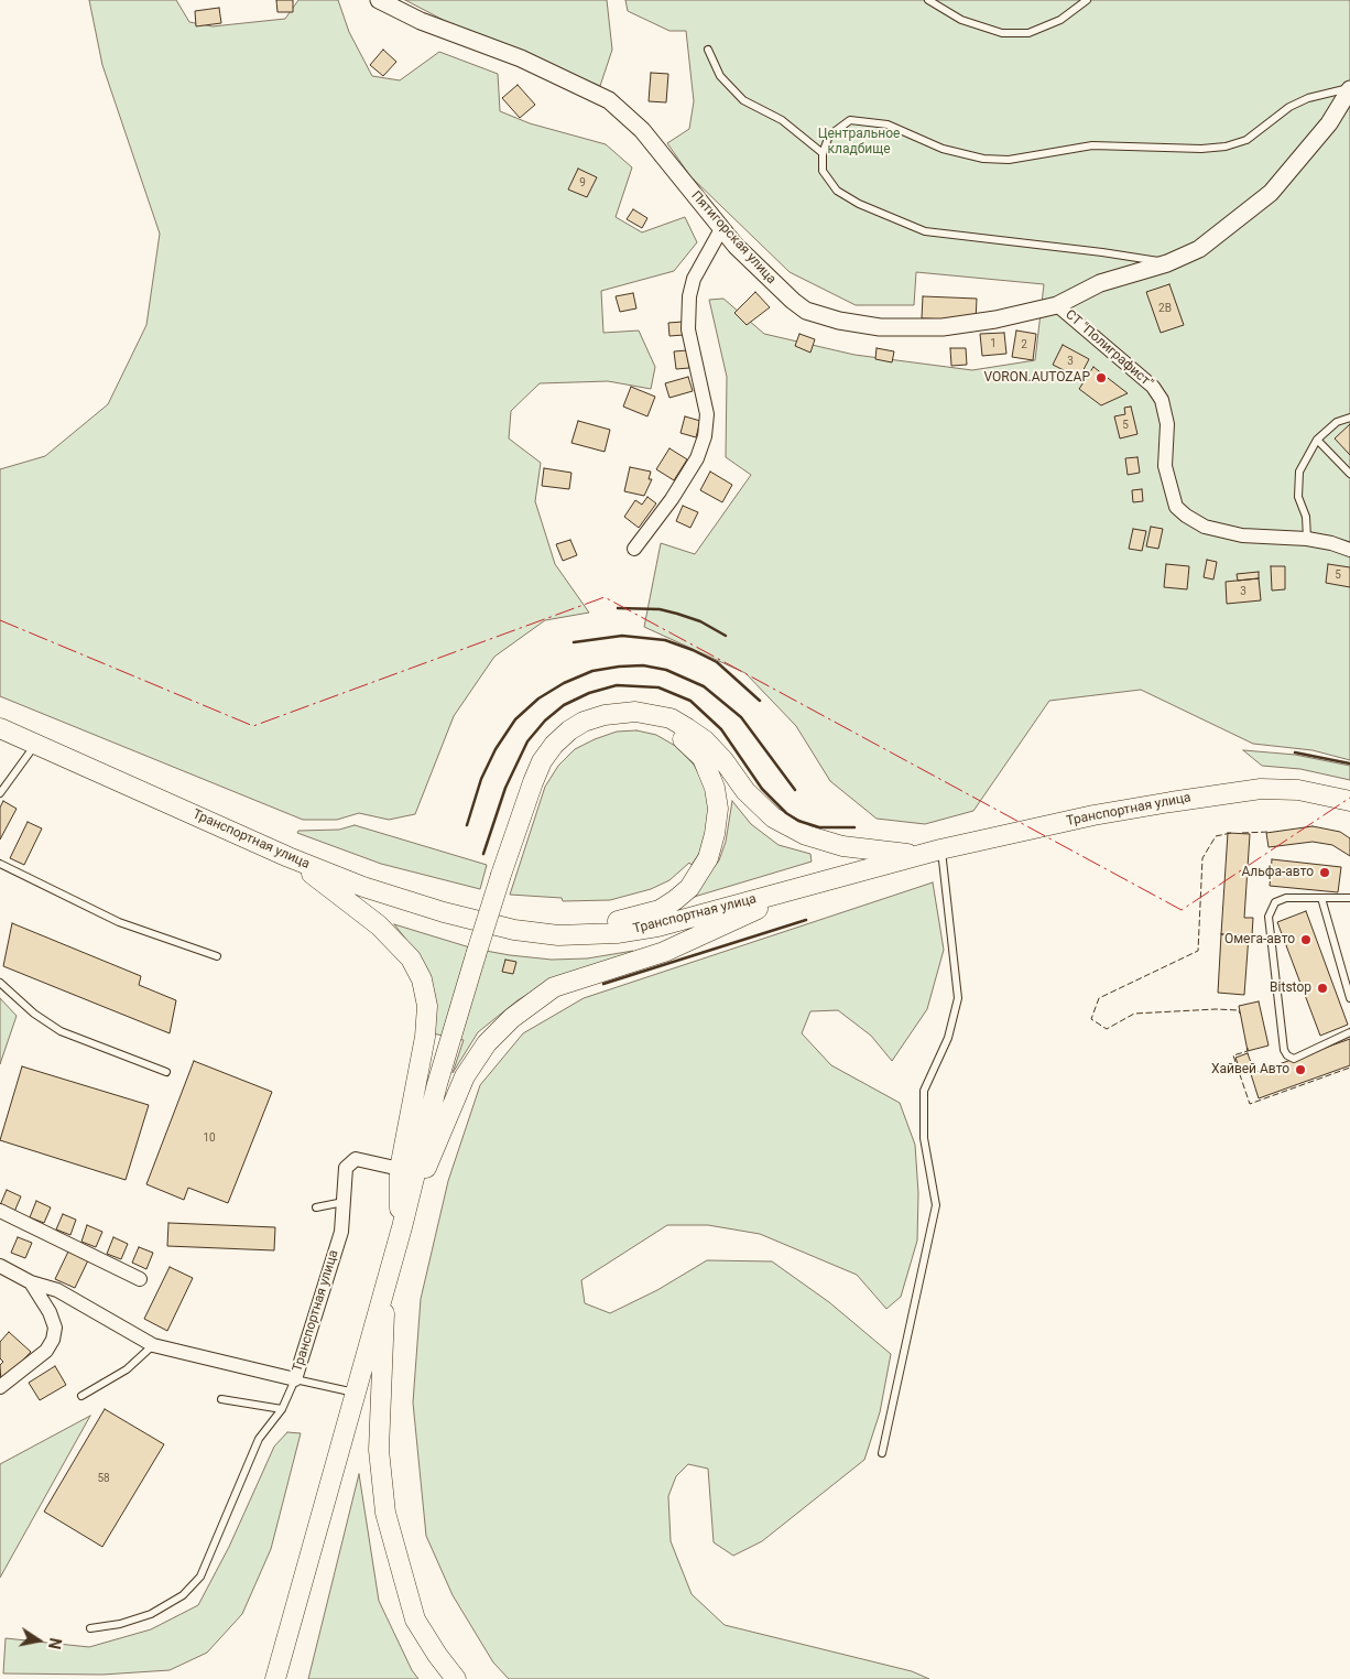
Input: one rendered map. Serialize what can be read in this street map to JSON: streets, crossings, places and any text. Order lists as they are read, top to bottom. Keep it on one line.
{"streets":{"main road":["Транспортная улица"],"street":["Пятигорская улица","СТ \"Полиграфист\""]},"crossings":[["Пятигорская улица","СТ \"Полиграфист\""]],"parks":["Центральное кладбище"],"places":["VORON.AUTOZAP","Альфа-авто","Омега-авто","Bitstop","Хайвей Авто"],"house_numbers":["9","2В","1","2","3","5","5","3","10","58"],"north":"right"}
